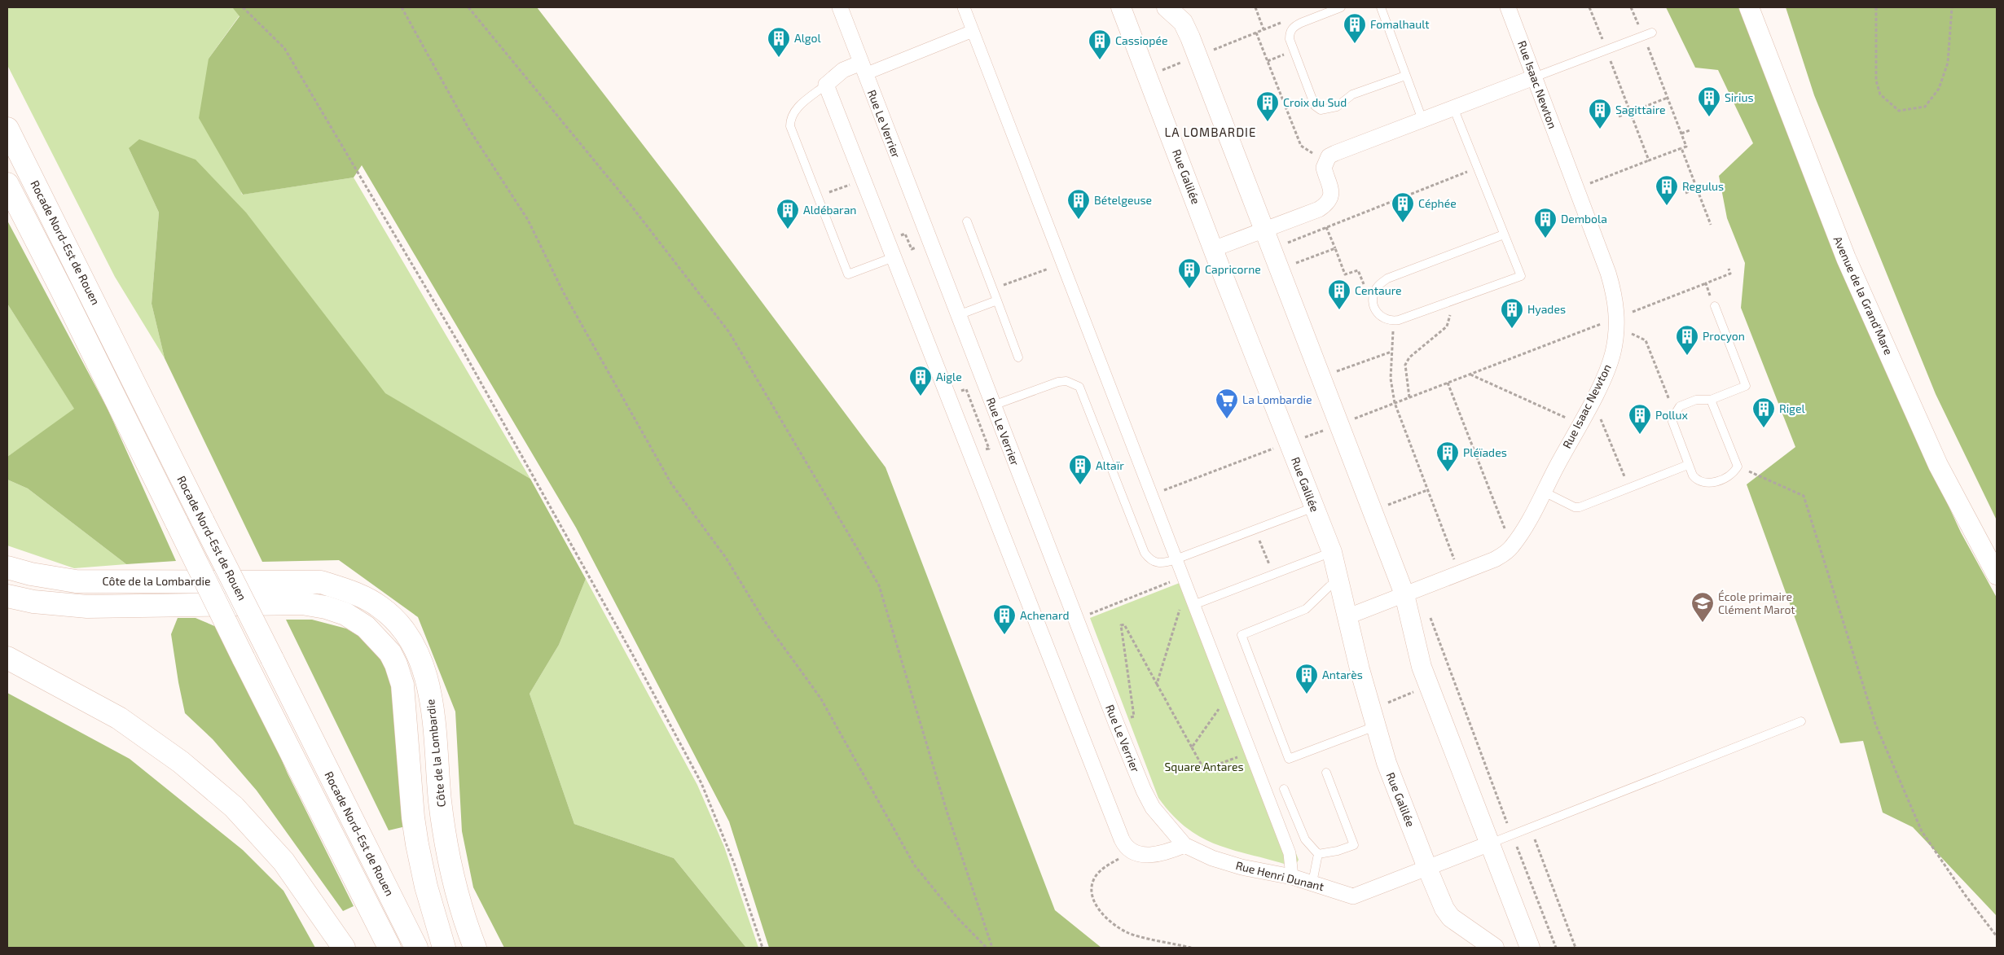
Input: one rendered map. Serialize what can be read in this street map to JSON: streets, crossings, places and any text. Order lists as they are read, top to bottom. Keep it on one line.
{"streets":{"main road":["Rocade Nord-Est de Rouen","Côte de la Lombardie"],"street":["Rue Isaac Newton","Rue Le Verrier","Rue Galilée","Avenue de la Grand'Mare","Rue Henri Dunant"]},"crossings":[["Rue Isaac Newton","Rue Galilée"],["Rue Le Verrier","Rue Henri Dunant"],["Rue Galilée","Rue Henri Dunant"]],"districts":["LA LOMBARDIE"],"parks":["Square Antares"],"places":{"building":["Fomalhault","Algol","Cassiopée","Sirius","Croix du Sud","Sagittaire","Regulus","Bételgeuse","Céphée","Aldébaran","Dembola","Capricorne","Centaure","Hyades","Procyon","Aigle","Rigel","Pollux","Pléïades","Altaïr","Achenard","Antarès"],"supermarket":["La Lombardie"],"school or university":["École primaire Clément Marot"]}}
